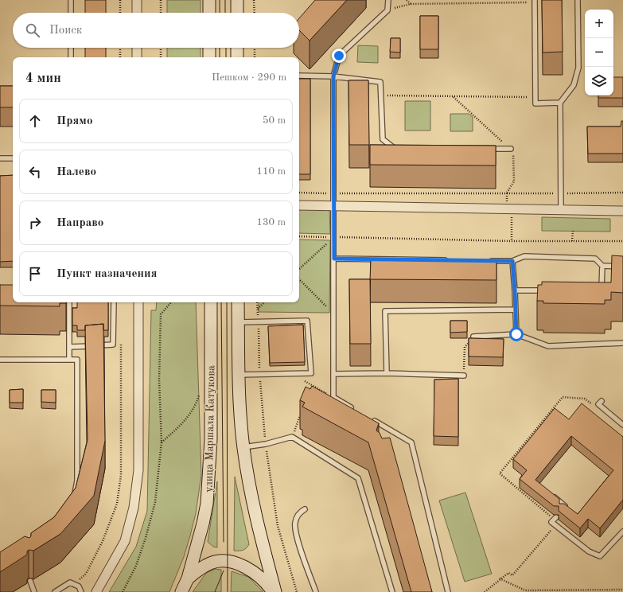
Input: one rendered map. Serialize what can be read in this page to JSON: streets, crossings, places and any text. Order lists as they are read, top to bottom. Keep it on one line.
{"streets":{"main road":["улица Маршала Катукова"]},"page":{"map_buttons":["+","−"],"search":"Поиск","heading":["4 мин","Пешком · 290 m"],"list":[["Прямо","50 m"],["Налево","110 m"],["Направо","130 m"],"Пункт назначения"]}}
